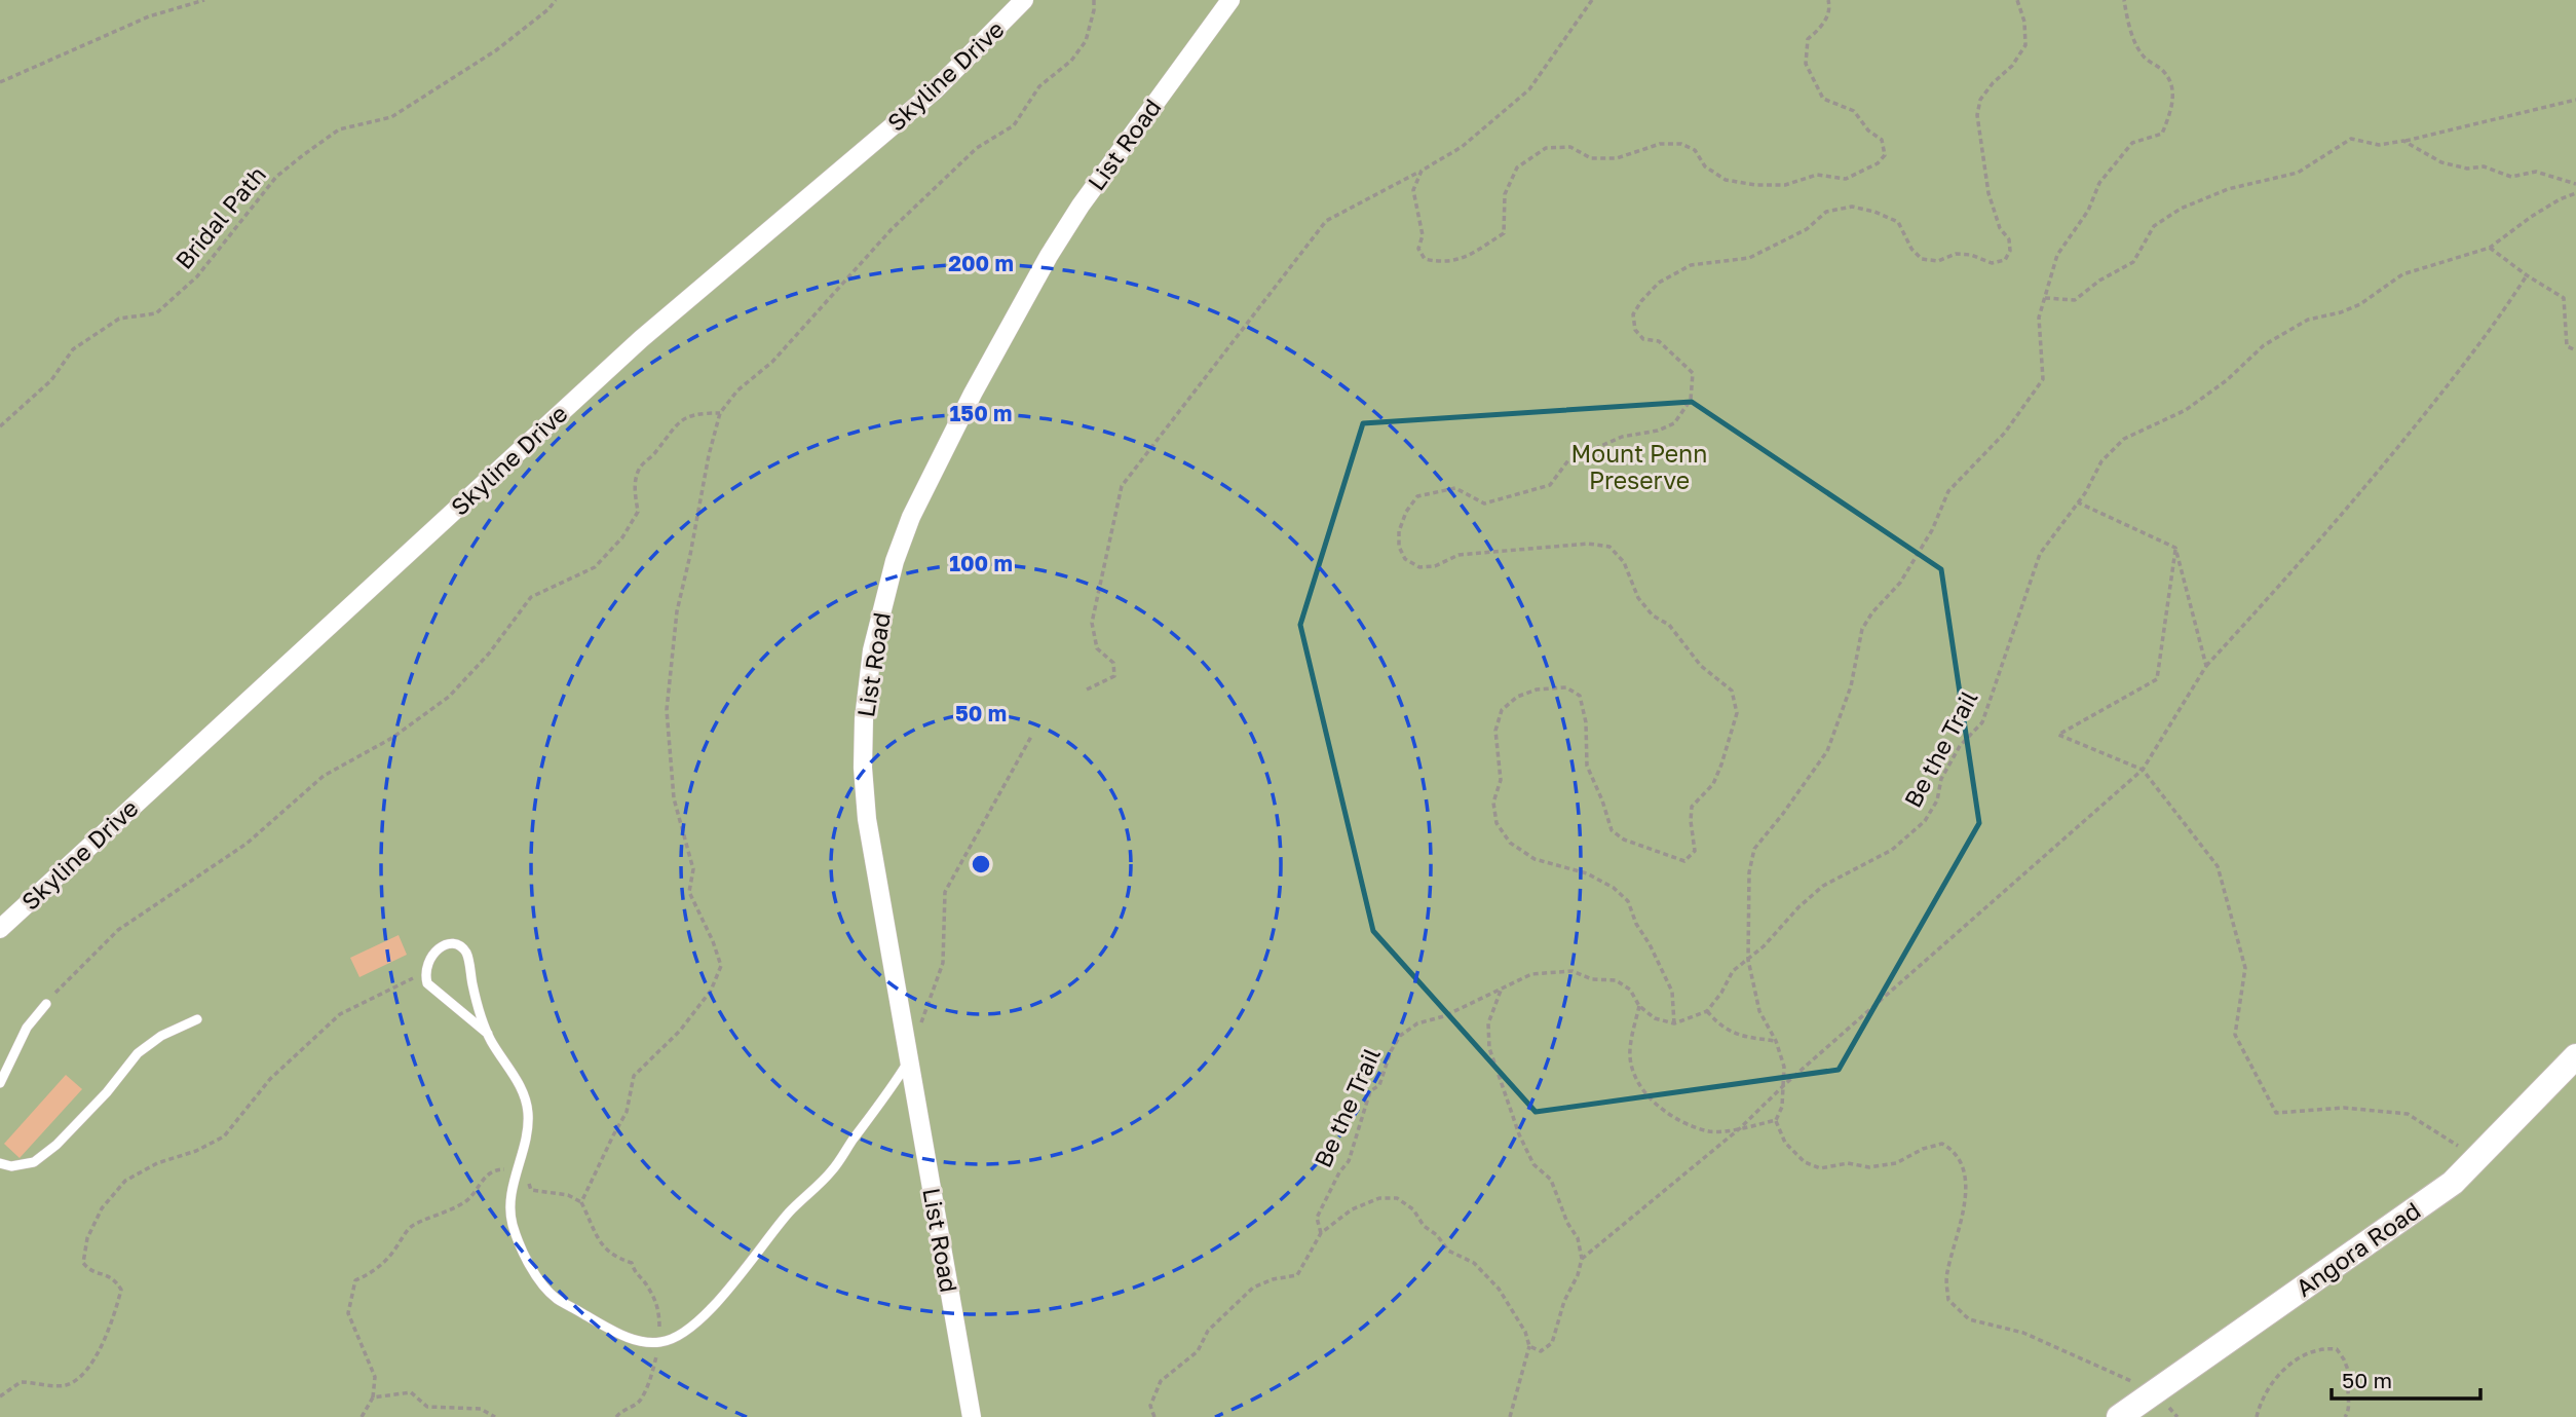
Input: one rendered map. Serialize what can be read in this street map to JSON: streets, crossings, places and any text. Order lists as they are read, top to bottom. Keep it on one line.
{"streets":{"street":["Skyline Drive","List Road","Angora Road"],"path":["Bridal Path","Be the Trail"]},"parks":["Mount Penn Preserve"],"scale_bar":"50 m","rings":["200 m","150 m","100 m","50 m"]}
